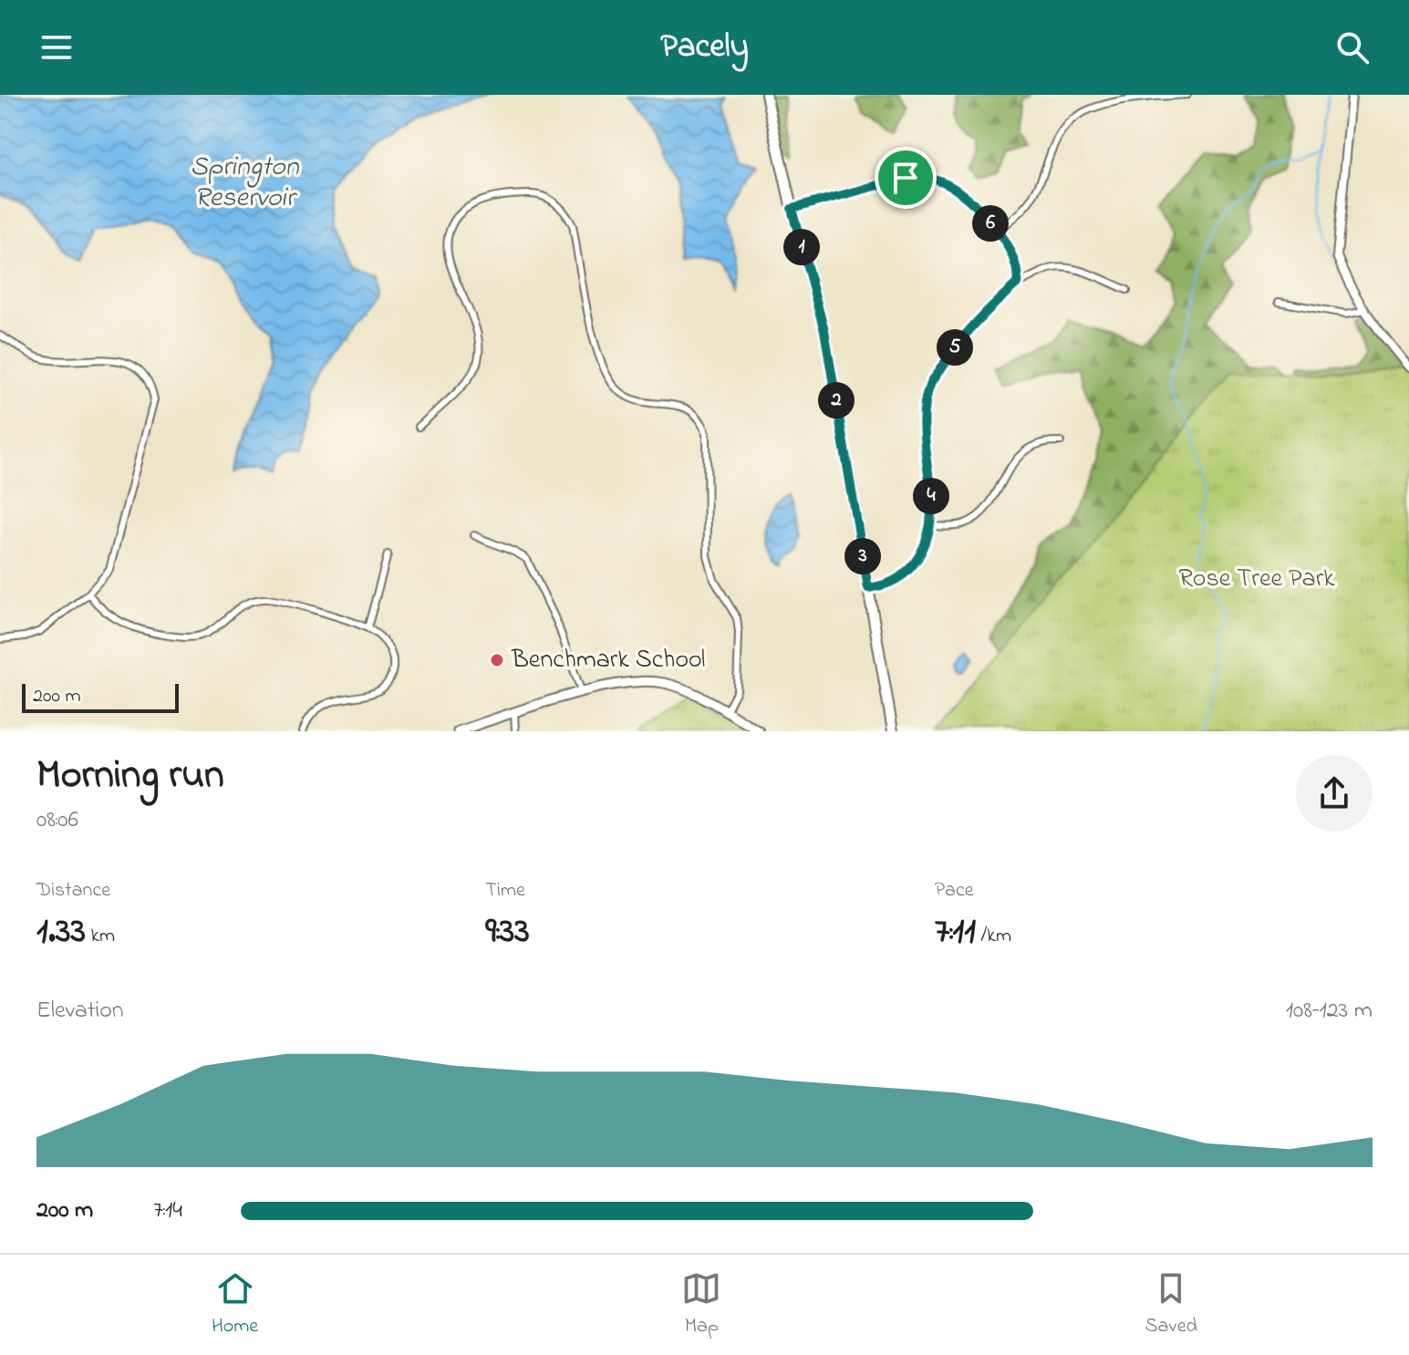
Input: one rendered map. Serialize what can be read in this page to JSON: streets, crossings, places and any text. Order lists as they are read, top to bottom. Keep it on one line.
{"water":["Springton Reservoir"],"parks":["Rose Tree Park"],"places":["Benchmark School"],"scale_bar":"200 m","page":{"header":"Pacely","pins":["6","1","5","2","4","3"],"scale":"200 m","heading":["Morning run","08:06"],"stats":[["Distance","1.33 km"],["Time","9:33"],["Pace","7:11 /km"]],"chart":["Elevation","108–123 m"],"list":[{"name":"200 m","note":"7:14"}],"tabs":["Home","Map","Saved"]}}
